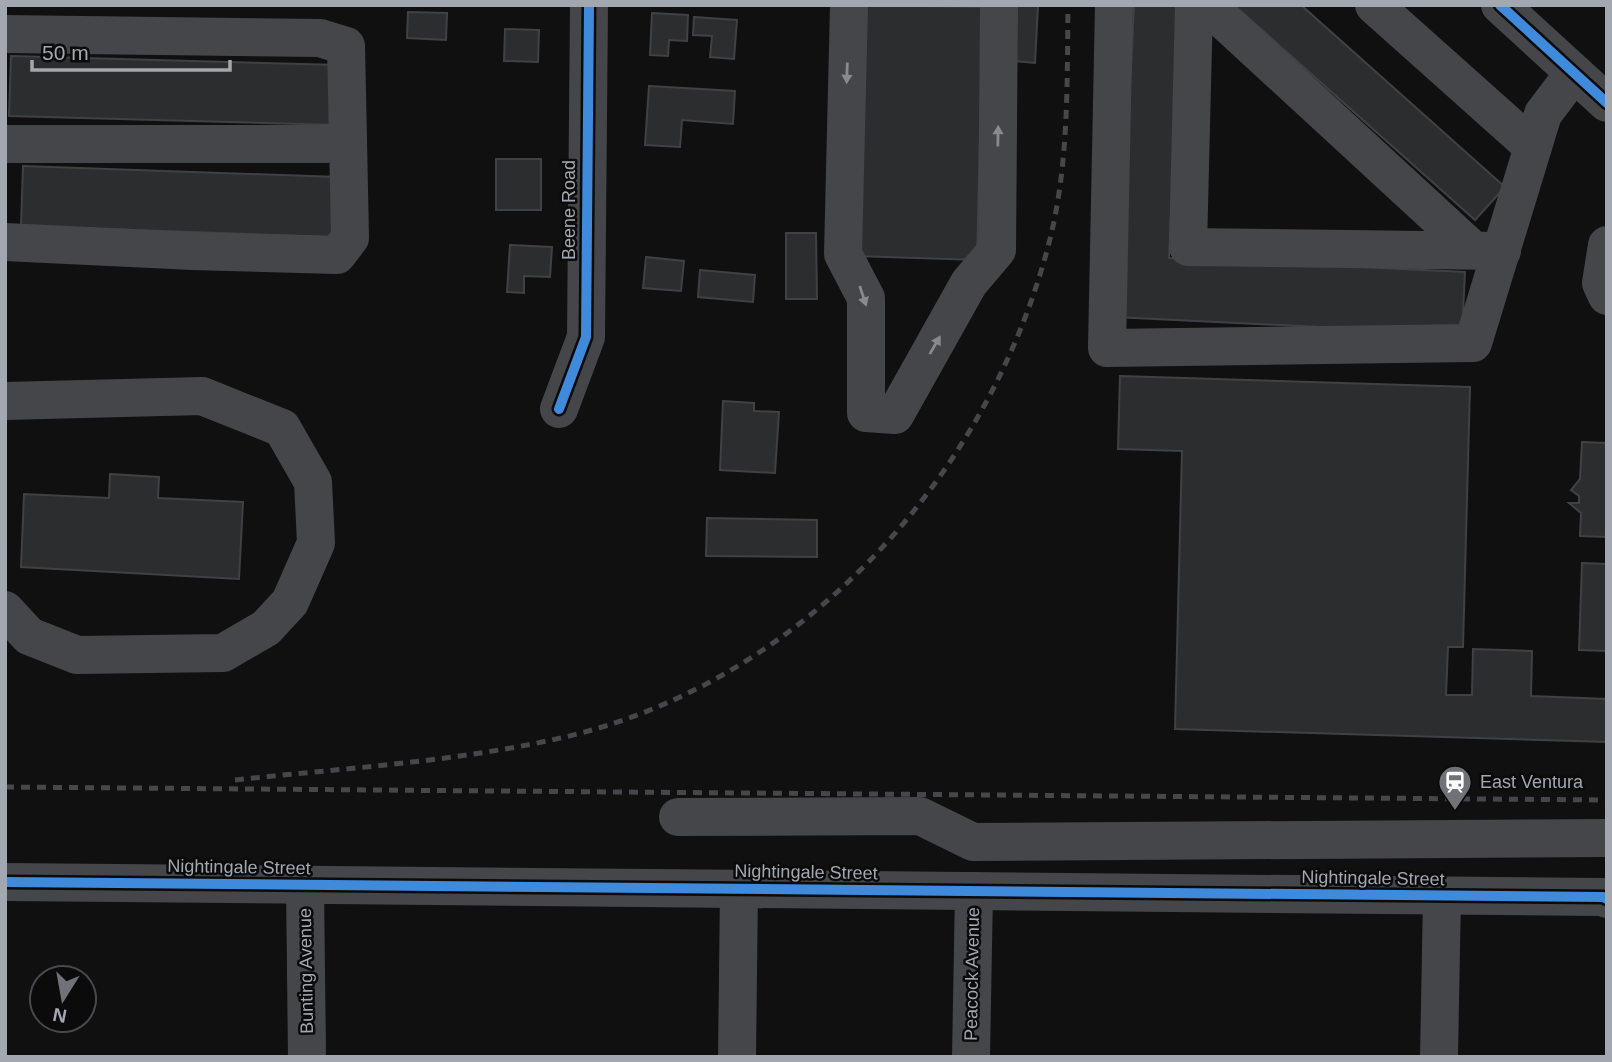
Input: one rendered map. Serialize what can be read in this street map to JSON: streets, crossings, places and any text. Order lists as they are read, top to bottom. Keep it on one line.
{"streets":{"street":["Beene Road","Nightingale Street","Bunting Avenue","Peacock Avenue"]},"crossings":[["Nightingale Street","Bunting Avenue"],["Nightingale Street","Peacock Avenue"]],"places":{"station":["East Ventura"]},"scale_bar":"50 m","north":"bottom"}
